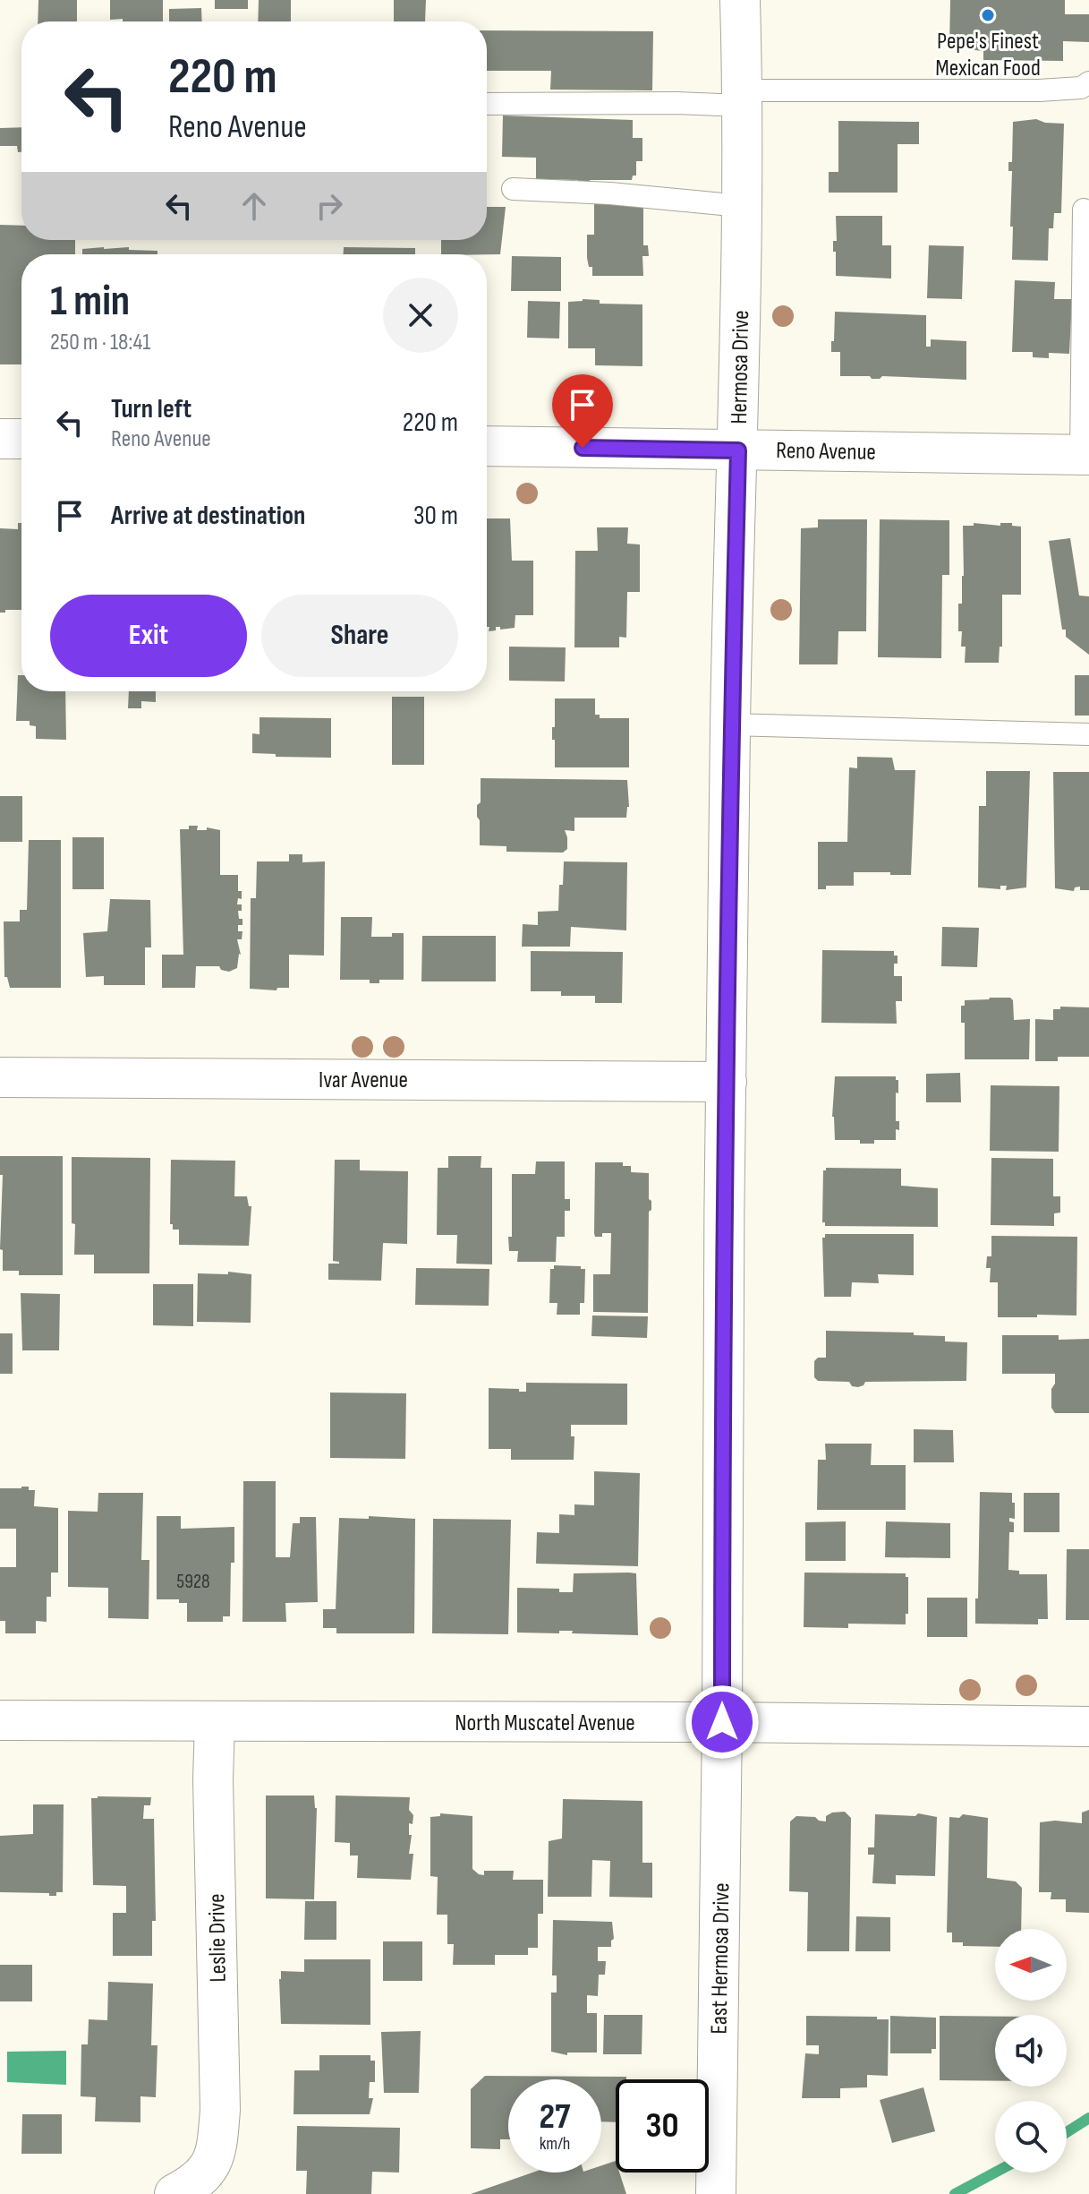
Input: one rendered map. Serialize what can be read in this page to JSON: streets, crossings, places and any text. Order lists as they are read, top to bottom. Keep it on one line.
{"streets":{"street":["Hermosa Drive","Reno Avenue","Ivar Avenue","North Muscatel Avenue","Leslie Drive","East Hermosa Drive"]},"crossings":[["Hermosa Drive","Reno Avenue"],["Hermosa Drive","Ivar Avenue"],["Hermosa Drive","North Muscatel Avenue"],["Hermosa Drive","East Hermosa Drive"],["North Muscatel Avenue","Leslie Drive"],["North Muscatel Avenue","East Hermosa Drive"]],"places":["Pepe's Finest Mexican Food"],"house_numbers":["5928"],"north":"left","page":{"turn":["220 m","Reno Avenue"],"heading":["1 min","250 m · 18:41"],"list":[{"name":"Turn left","note":"Reno Avenue","value":"220 m"},{"name":"Arrive at destination","value":"30 m"}],"buttons":["Exit","Share"],"speed":"27 km/h","limit":"30"}}
